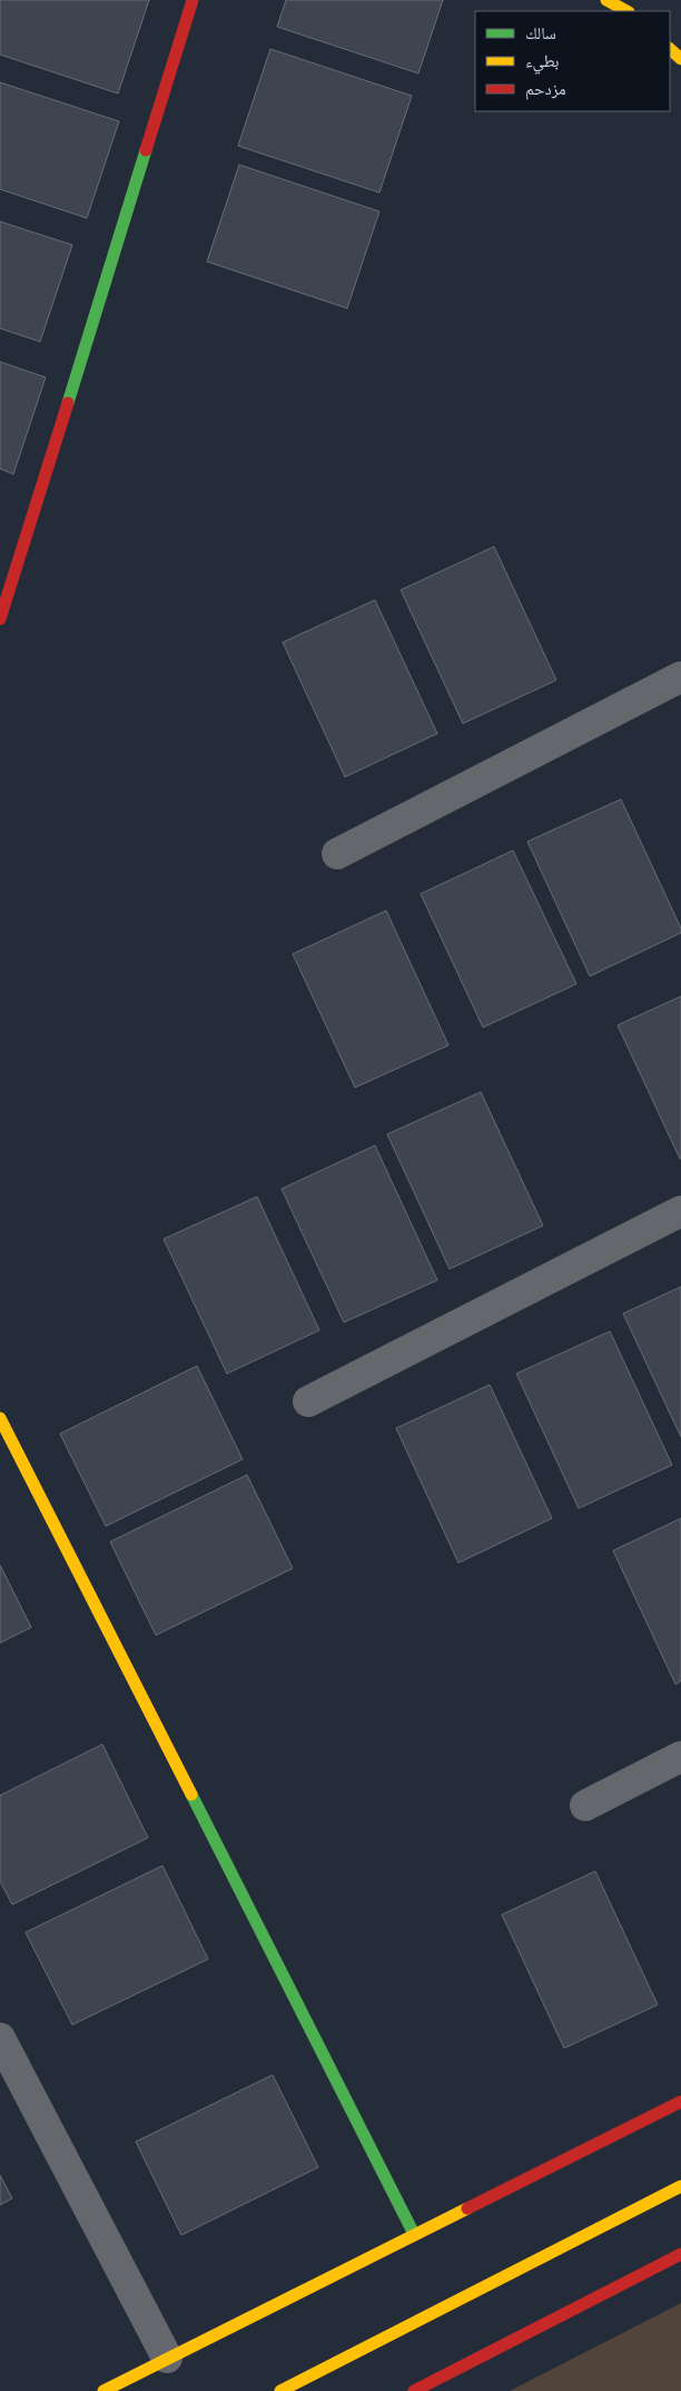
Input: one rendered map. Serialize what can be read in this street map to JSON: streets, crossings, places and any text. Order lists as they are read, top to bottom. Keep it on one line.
{"legend":["سالك","بطيء","مزدحم"]}
